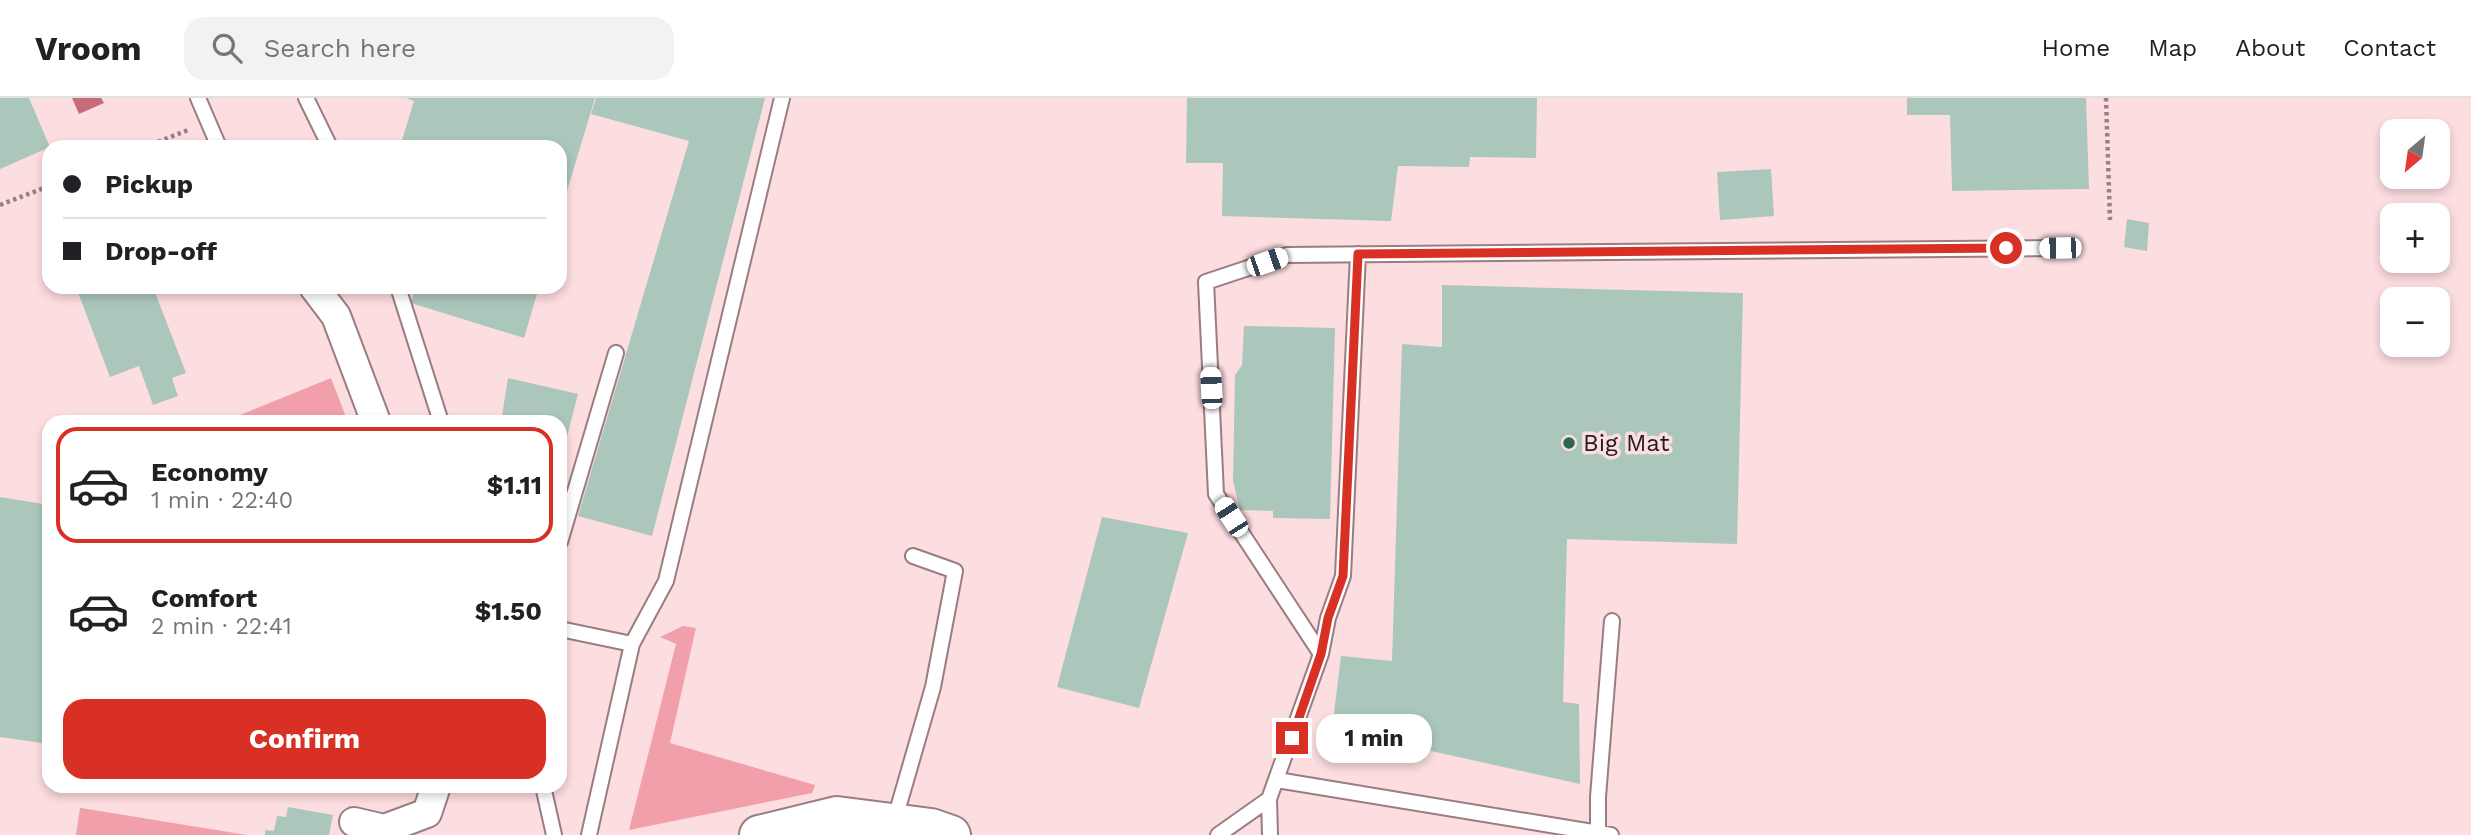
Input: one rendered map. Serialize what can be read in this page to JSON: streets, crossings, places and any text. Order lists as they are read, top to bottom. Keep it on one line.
{"places":["Big Mat"],"north":"bottom left","page":{"header":"Vroom","search":"Search here","nav":["Home","Map","About","Contact"],"map_buttons":["+","−"],"banner":["Pickup","Drop-off"],"list":[{"name":"Economy","note":"1 min · 22:40","value":"$1.11"},{"name":"Comfort","note":"2 min · 22:41","value":"$1.50"}],"buttons":"Confirm","bubble":"1 min"}}
